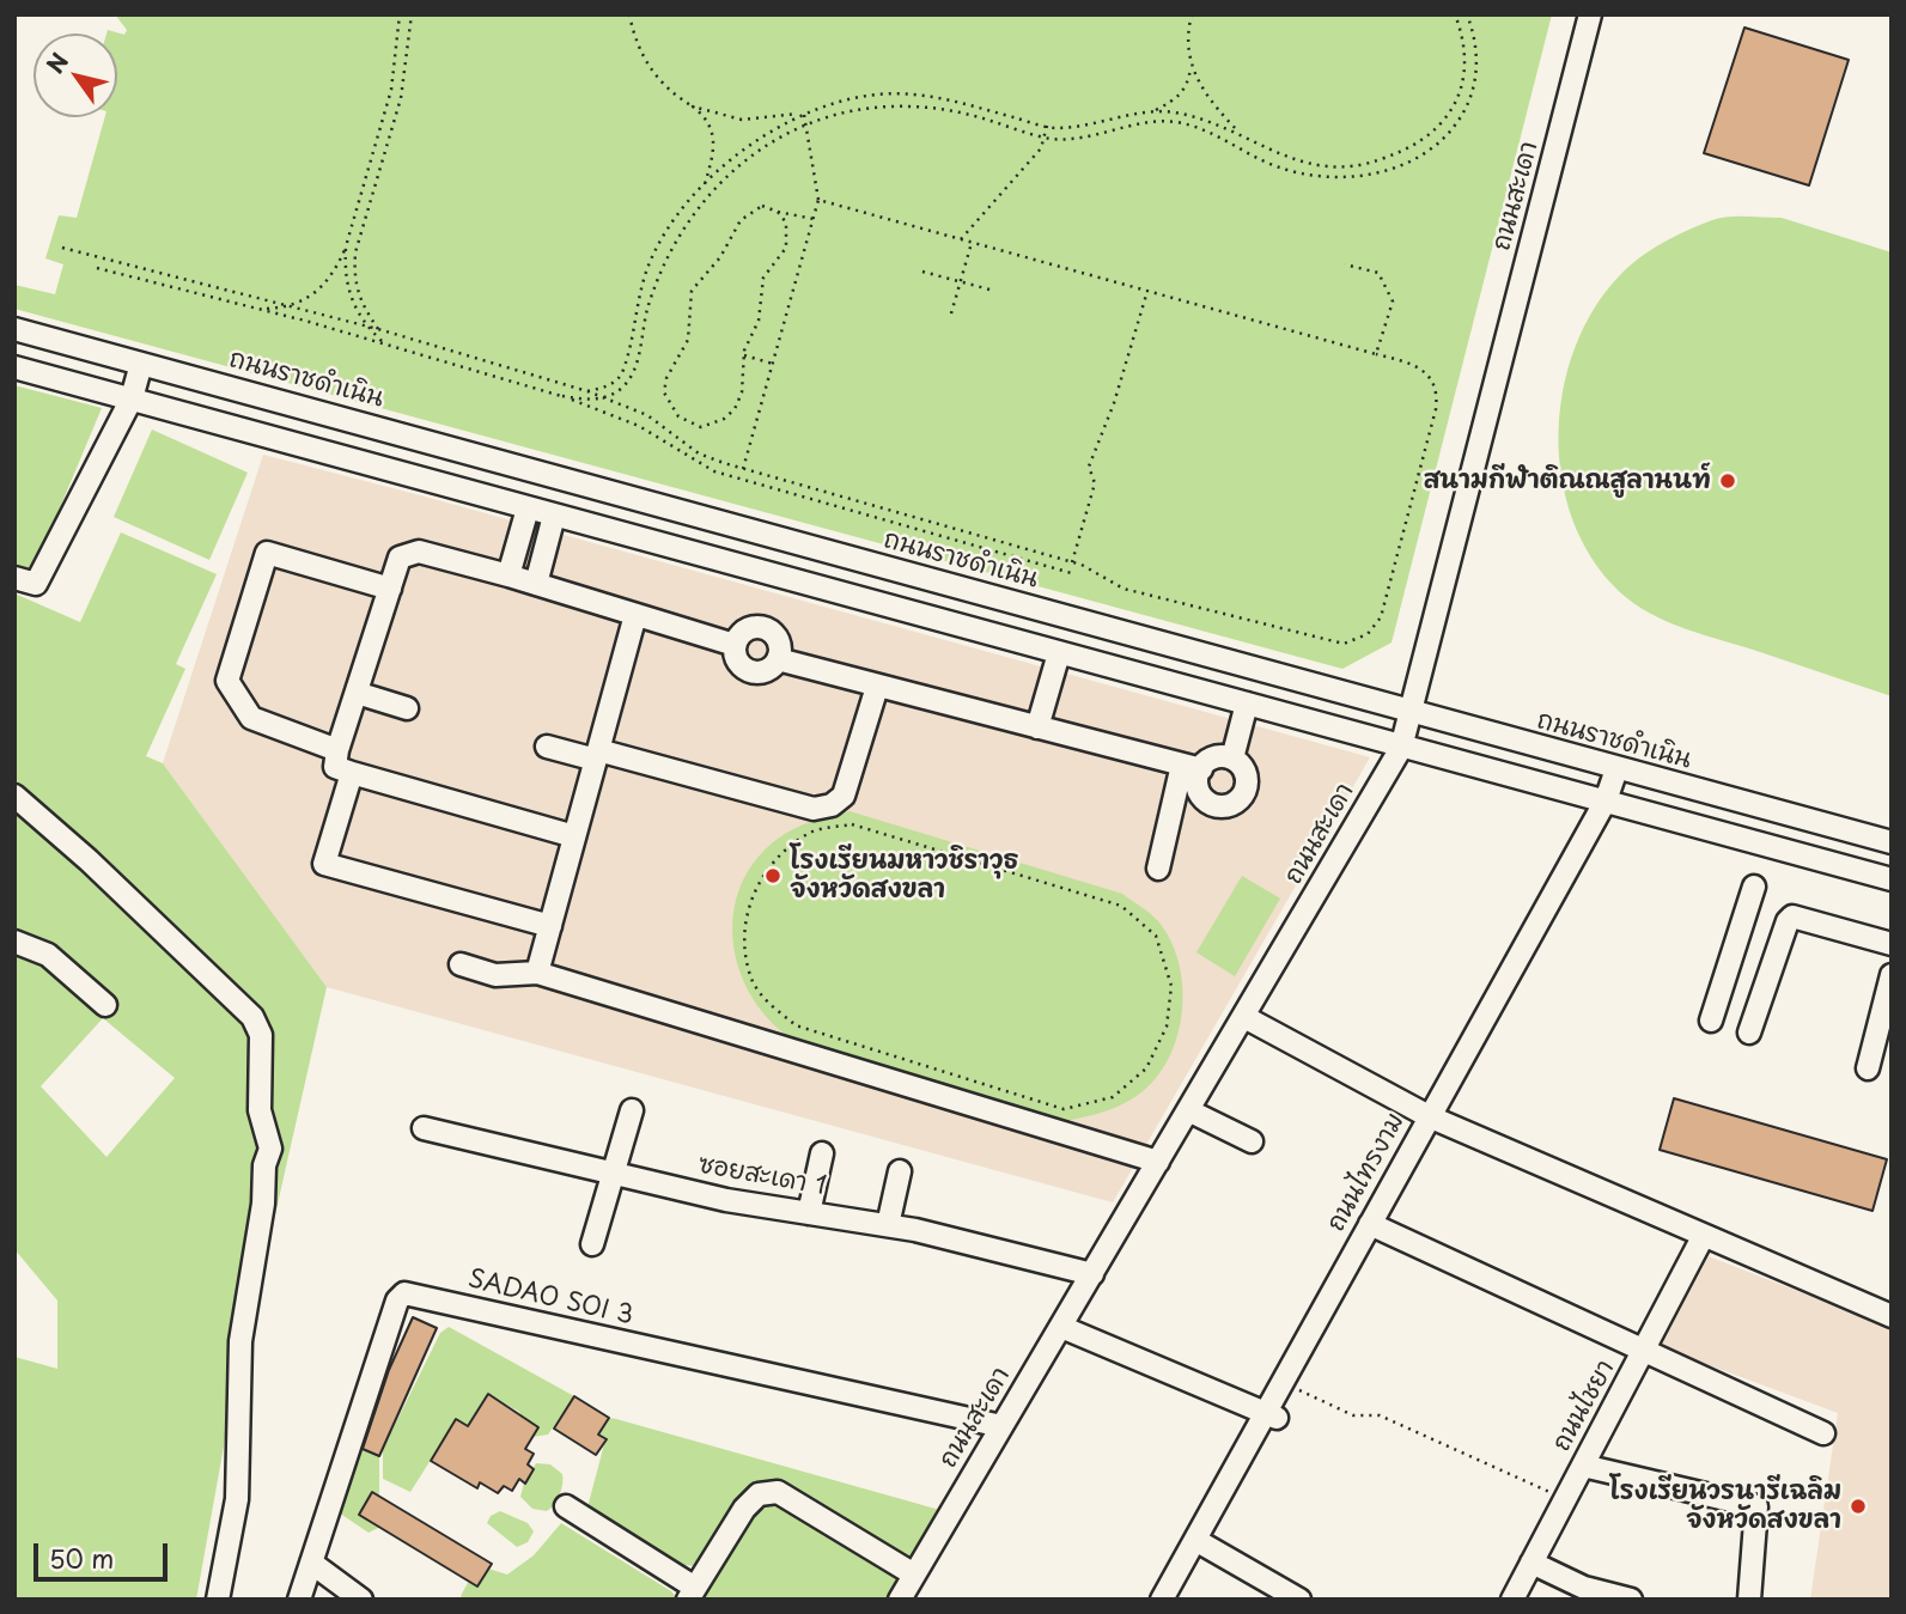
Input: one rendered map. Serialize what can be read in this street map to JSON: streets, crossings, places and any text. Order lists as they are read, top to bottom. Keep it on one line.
{"streets":{"street":["ถนนสะเดา","ถนนราชดำเนิน","ถนนไทรงาม","ซอยสะเดา 1","SADAO SOI 3","ถนนไชยา"]},"crossings":[["ถนนสะเดา","ถนนราชดำเนิน"],["ถนนสะเดา","ซอยสะเดา 1"],["ถนนสะเดา","SADAO SOI 3"],["ถนนราชดำเนิน","ถนนไทรงาม"]],"places":["สนามกีฬาติณณสูลานนท์","โรงเรียนมหาวชิราวุธ จังหวัดสงขลา","โรงเรียนวรนารีเฉลิม จังหวัดสงขลา"],"scale_bar":"50 m","north":"top left"}
